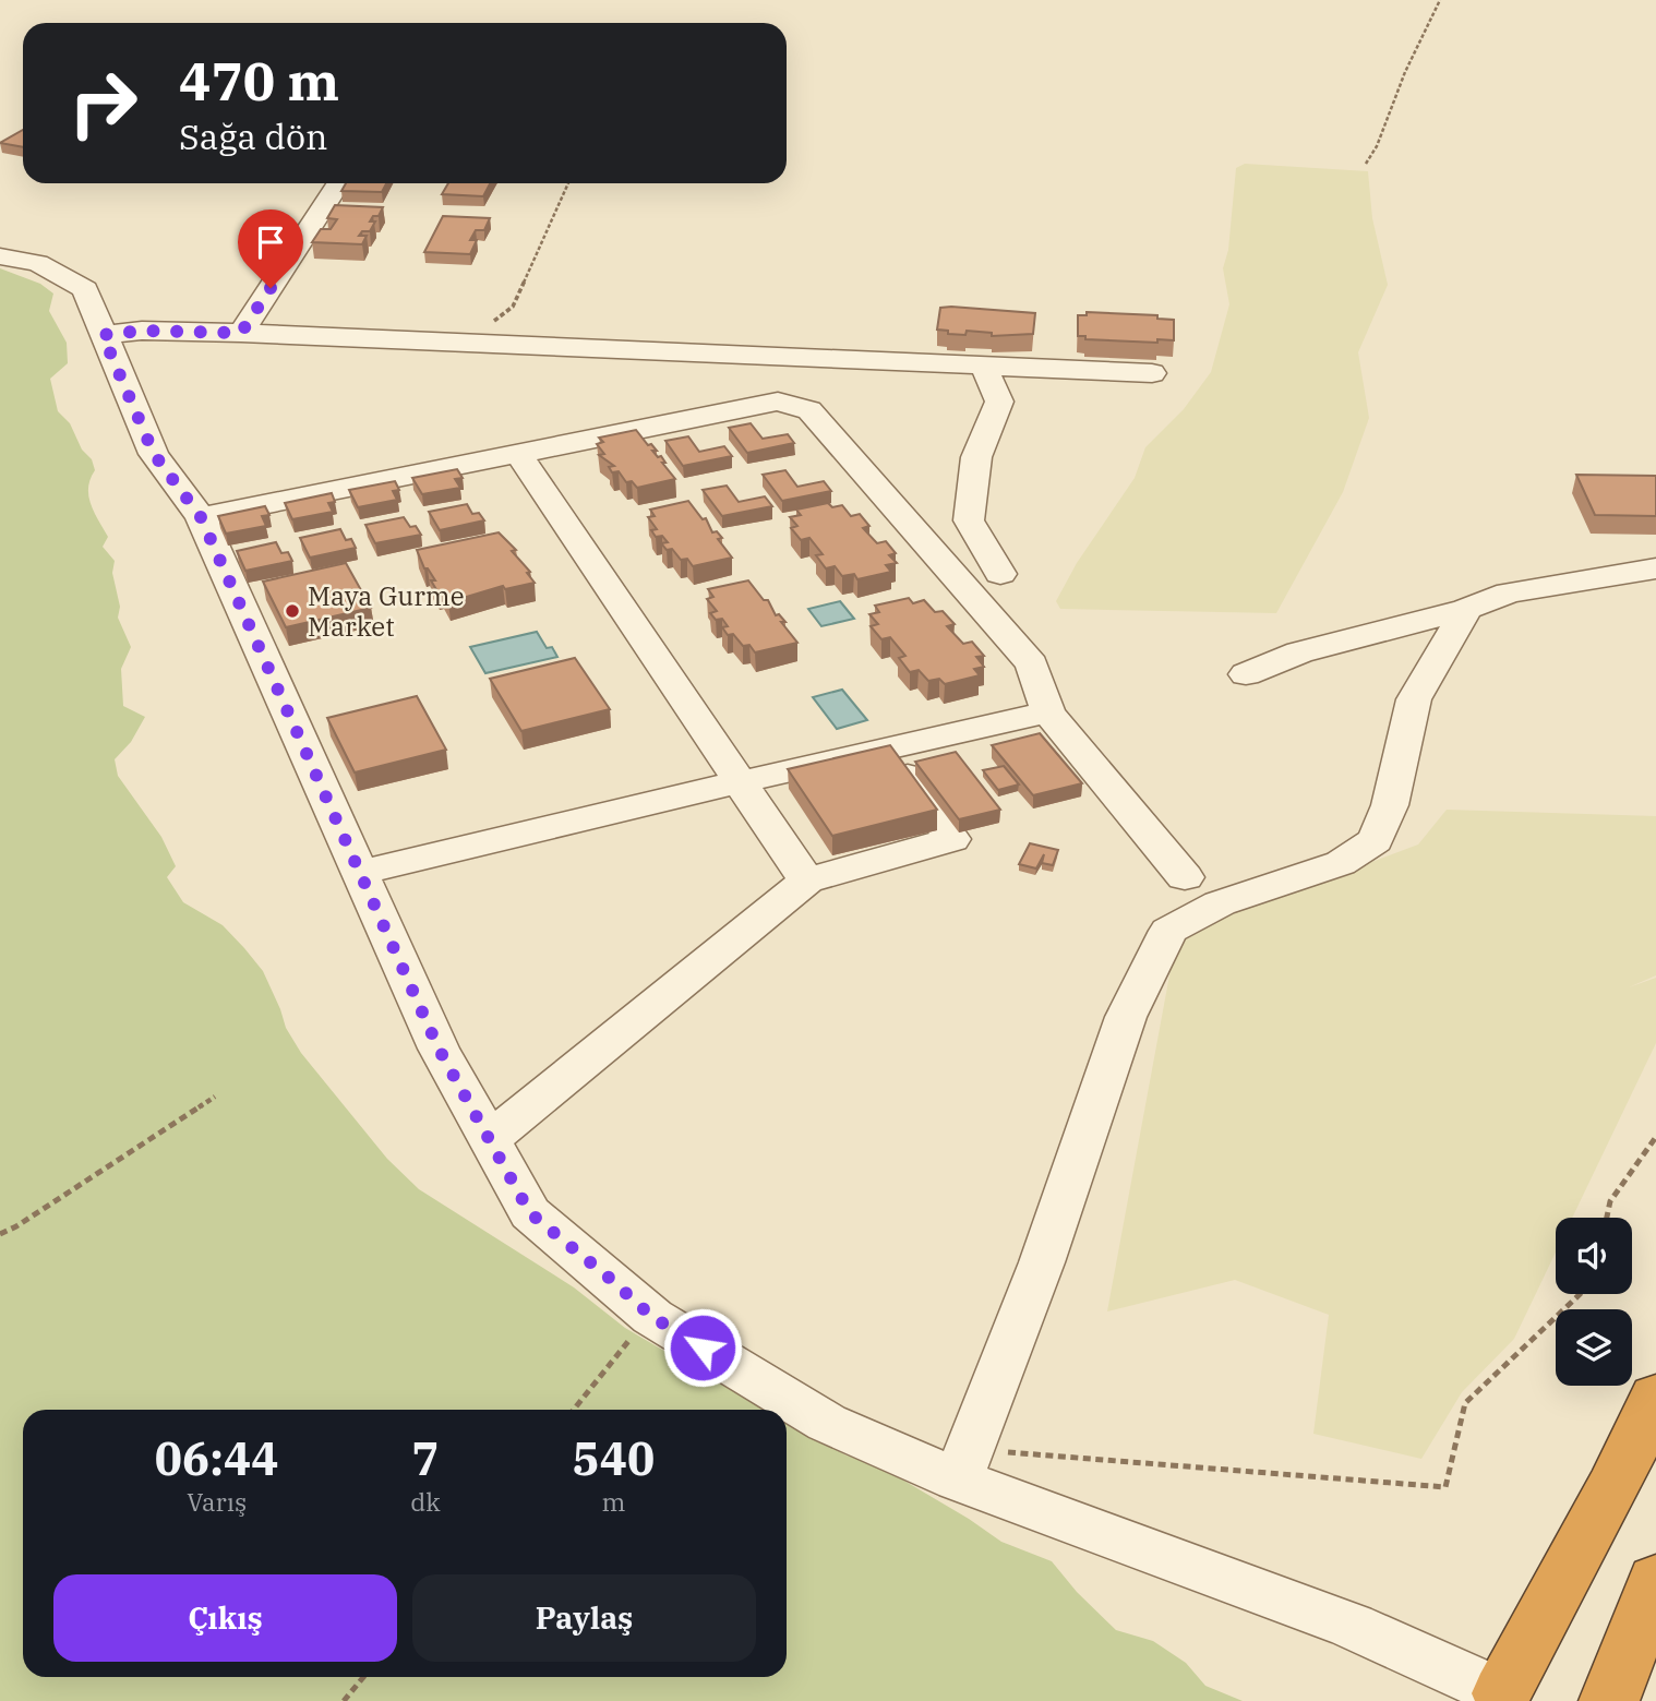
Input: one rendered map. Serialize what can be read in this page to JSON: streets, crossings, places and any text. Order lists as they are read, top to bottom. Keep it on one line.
{"places":["Maya Gurme Market"],"page":{"turn":["470 m","Sağa dön"],"eta":["06:44","Varış","7","dk","540","m"],"buttons":["Çıkış","Paylaş"]}}
